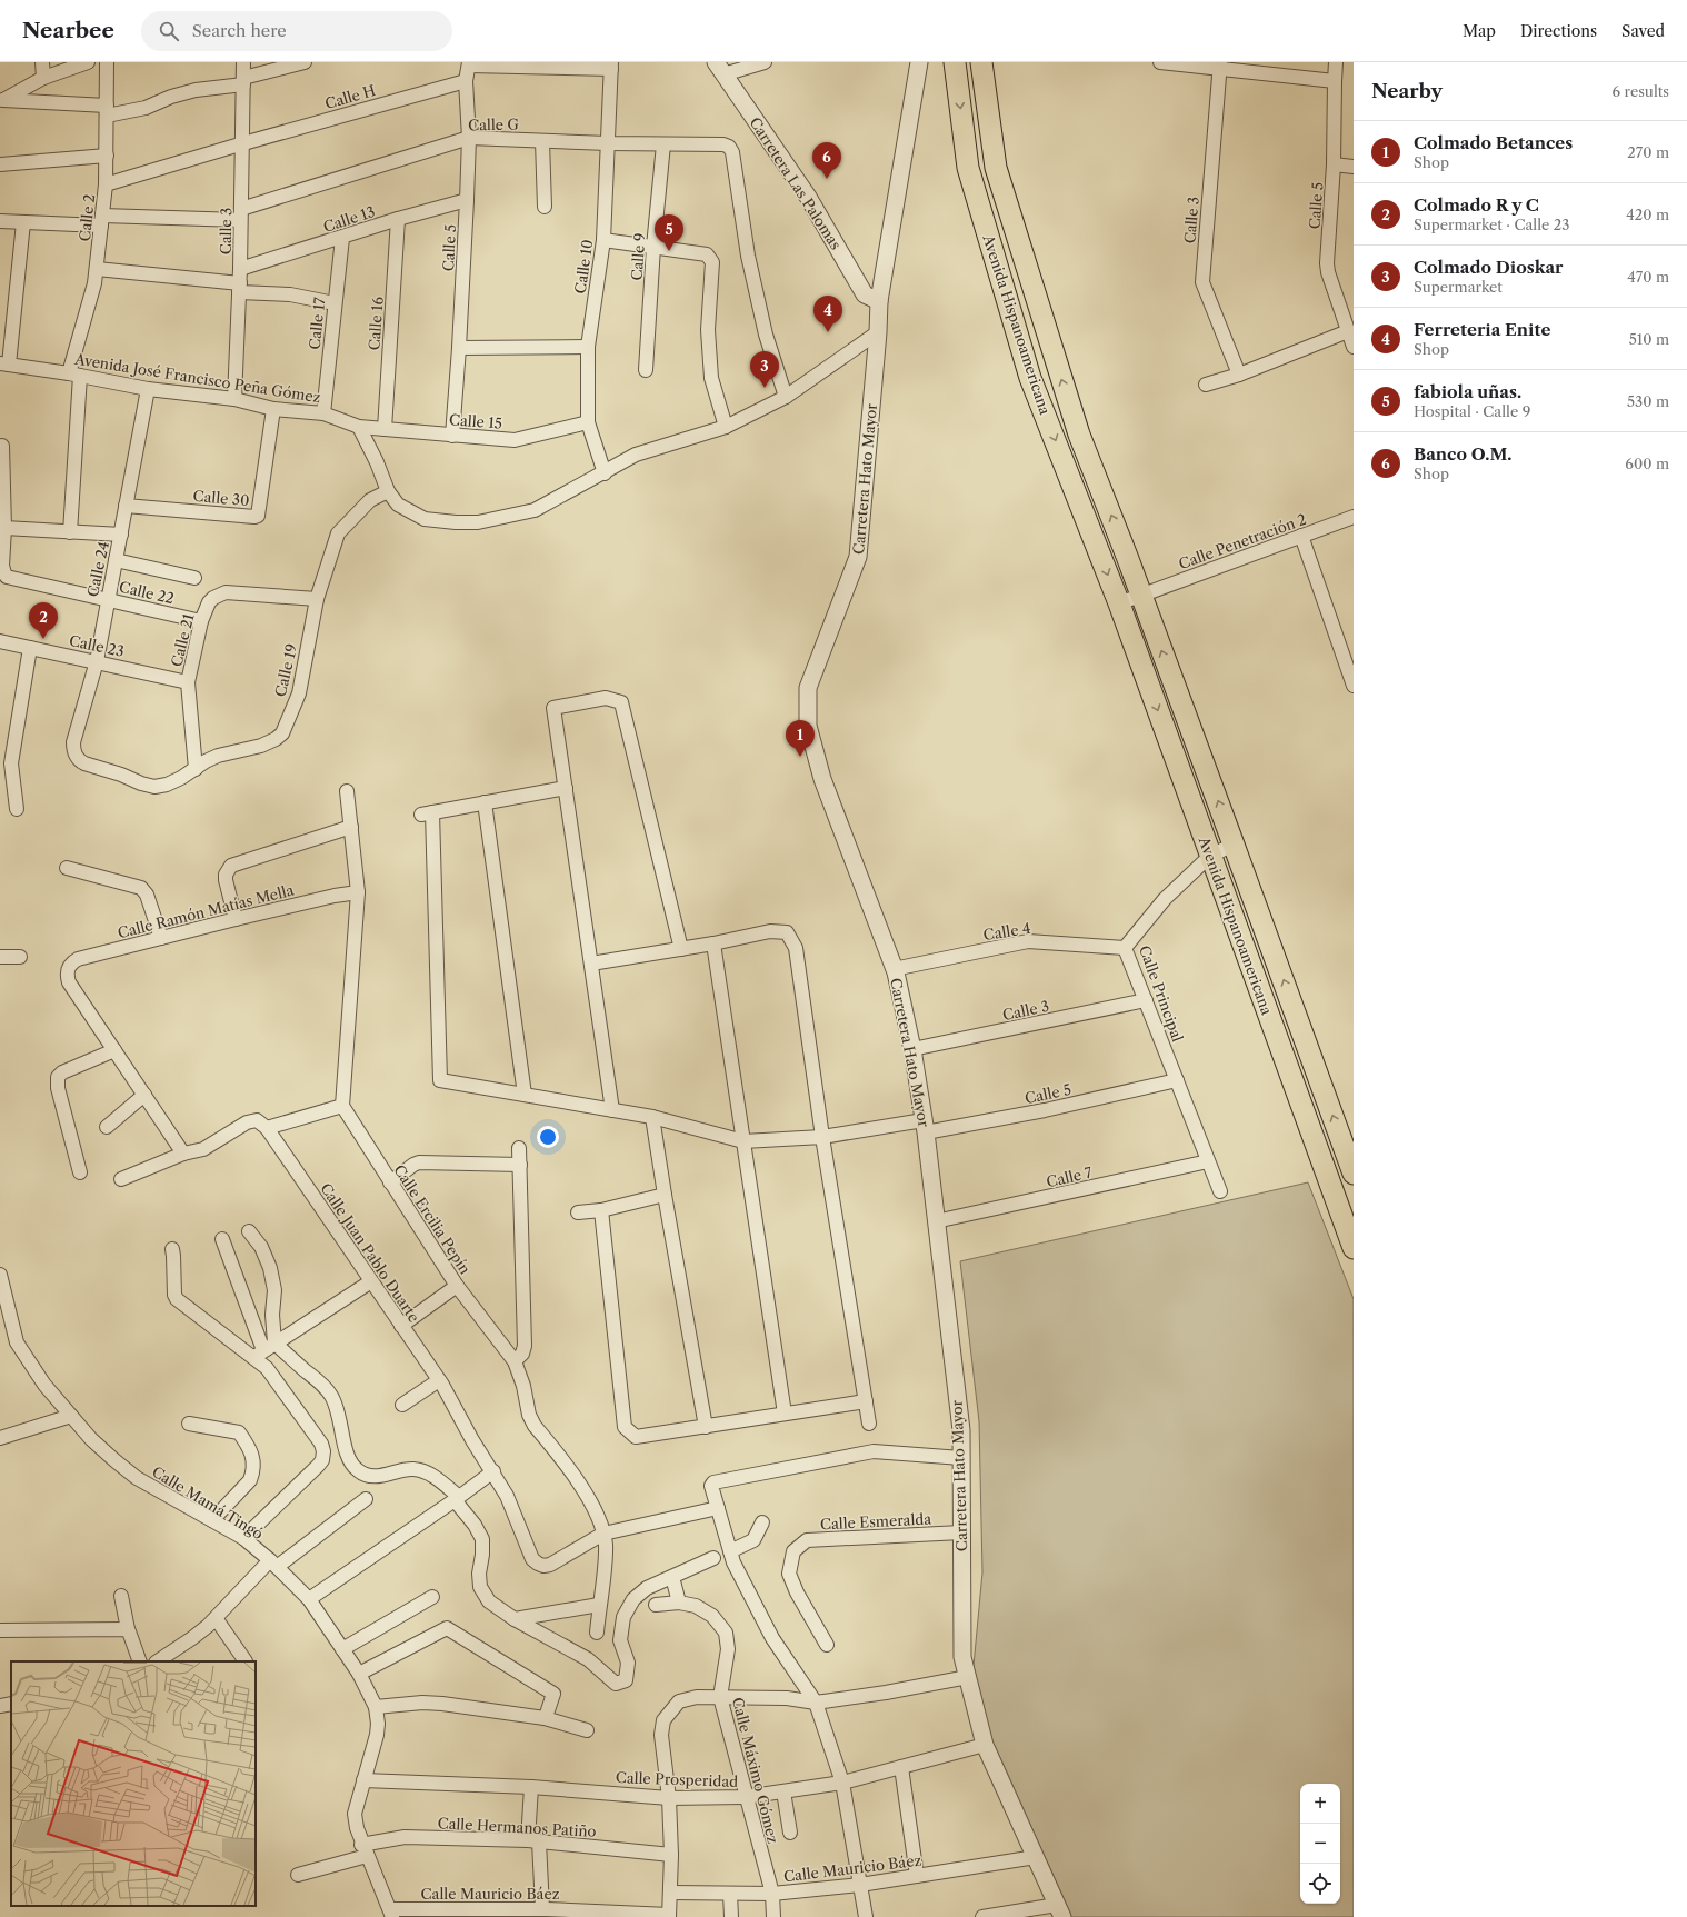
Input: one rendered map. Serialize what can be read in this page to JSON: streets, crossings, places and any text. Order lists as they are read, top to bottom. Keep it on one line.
{"streets":{"main road":["Avenida Hispanoamericana"],"street":["Calle H","Calle G","Carretera Las Palomas","Calle 5","Calle 2","Calle 13","Calle 3","Calle 9","Calle 10","Calle 17","Calle 16","Avenida José Francisco Peña Gómez","Calle 15","Carretera Hato Mayor","Calle 30","Calle Penetración 2","Calle 24","Calle 22","Calle 21","Calle 23","Calle 19","Calle Ramón Matías Mella","Calle 4","Calle Principal","Calle 7","Calle Ercilia Pepín","Calle Juan Pablo Duarte","Calle Mamá Tingó","Calle Esmeralda","Calle Máximo Gómez","Calle Prosperidad","Calle Hermanos Patiño","Calle Mauricio Báez"]},"crossings":[["Calle H","Calle 5"],["Calle H","Calle 2"],["Calle H","Calle 3"],["Calle G","Calle 5"],["Calle G","Calle 2"],["Calle G","Calle 3"],["Calle G","Calle 9"],["Calle G","Calle 10"],["Carretera Las Palomas","Carretera Hato Mayor"],["Calle 5","Calle 13"],["Calle 5","Calle 15"],["Calle 5","Carretera Hato Mayor"],["Calle 5","Calle Principal"],["Calle 2","Avenida José Francisco Peña Gómez"],["Calle 13","Calle 3"],["Calle 13","Calle 17"],["Calle 13","Calle 16"],["Calle 3","Avenida José Francisco Peña Gómez"],["Calle 3","Carretera Hato Mayor"],["Calle 3","Calle Principal"],["Calle 10","Calle 15"],["Calle 17","Avenida José Francisco Peña Gómez"],["Calle 16","Calle 15"],["Avenida Hispanoamericana","Calle Penetración 2"],["Avenida Hispanoamericana","Calle Principal"],["Avenida José Francisco Peña Gómez","Calle 15"],["Avenida José Francisco Peña Gómez","Calle 30"],["Avenida José Francisco Peña Gómez","Calle 24"],["Carretera Hato Mayor","Calle 4"],["Carretera Hato Mayor","Calle 7"],["Carretera Hato Mayor","Calle Esmeralda"],["Carretera Hato Mayor","Calle Prosperidad"],["Carretera Hato Mayor","Calle Mauricio Báez"],["Calle 30","Calle 24"],["Calle 24","Calle 22"],["Calle 24","Calle 23"],["Calle 24","Calle 19"],["Calle 22","Calle 21"],["Calle 21","Calle 23"],["Calle 21","Calle 19"],["Calle 4","Calle Principal"],["Calle Principal","Calle 7"],["Calle Ercilia Pepín","Calle Juan Pablo Duarte"],["Calle Mamá Tingó","Calle Prosperidad"],["Calle Mamá Tingó","Calle Hermanos Patiño"],["Calle Mamá Tingó","Calle Mauricio Báez"],["Calle Máximo Gómez","Calle Prosperidad"],["Calle Máximo Gómez","Calle Mauricio Báez"]],"page":{"header":"Nearbee","search":"Search here","nav":["Map","Directions","Saved"],"heading":["Nearby","6 results"],"list":[{"mark":"1","name":"Colmado Betances","note":"Shop","value":"270 m"},{"mark":"2","name":"Colmado R y C","note":"Supermarket · Calle 23","value":"420 m"},{"mark":"3","name":"Colmado Dioskar","note":"Supermarket","value":"470 m"},{"mark":"4","name":"Ferreteria Enite","note":"Shop","value":"510 m"},{"mark":"5","name":"fabiola uñas.","note":"Hospital · Calle 9","value":"530 m"},{"mark":"6","name":"Banco O.M.","note":"Shop","value":"600 m"}],"pins":["6","5","4","3","2","1"],"map_buttons":["+","−"]}}
